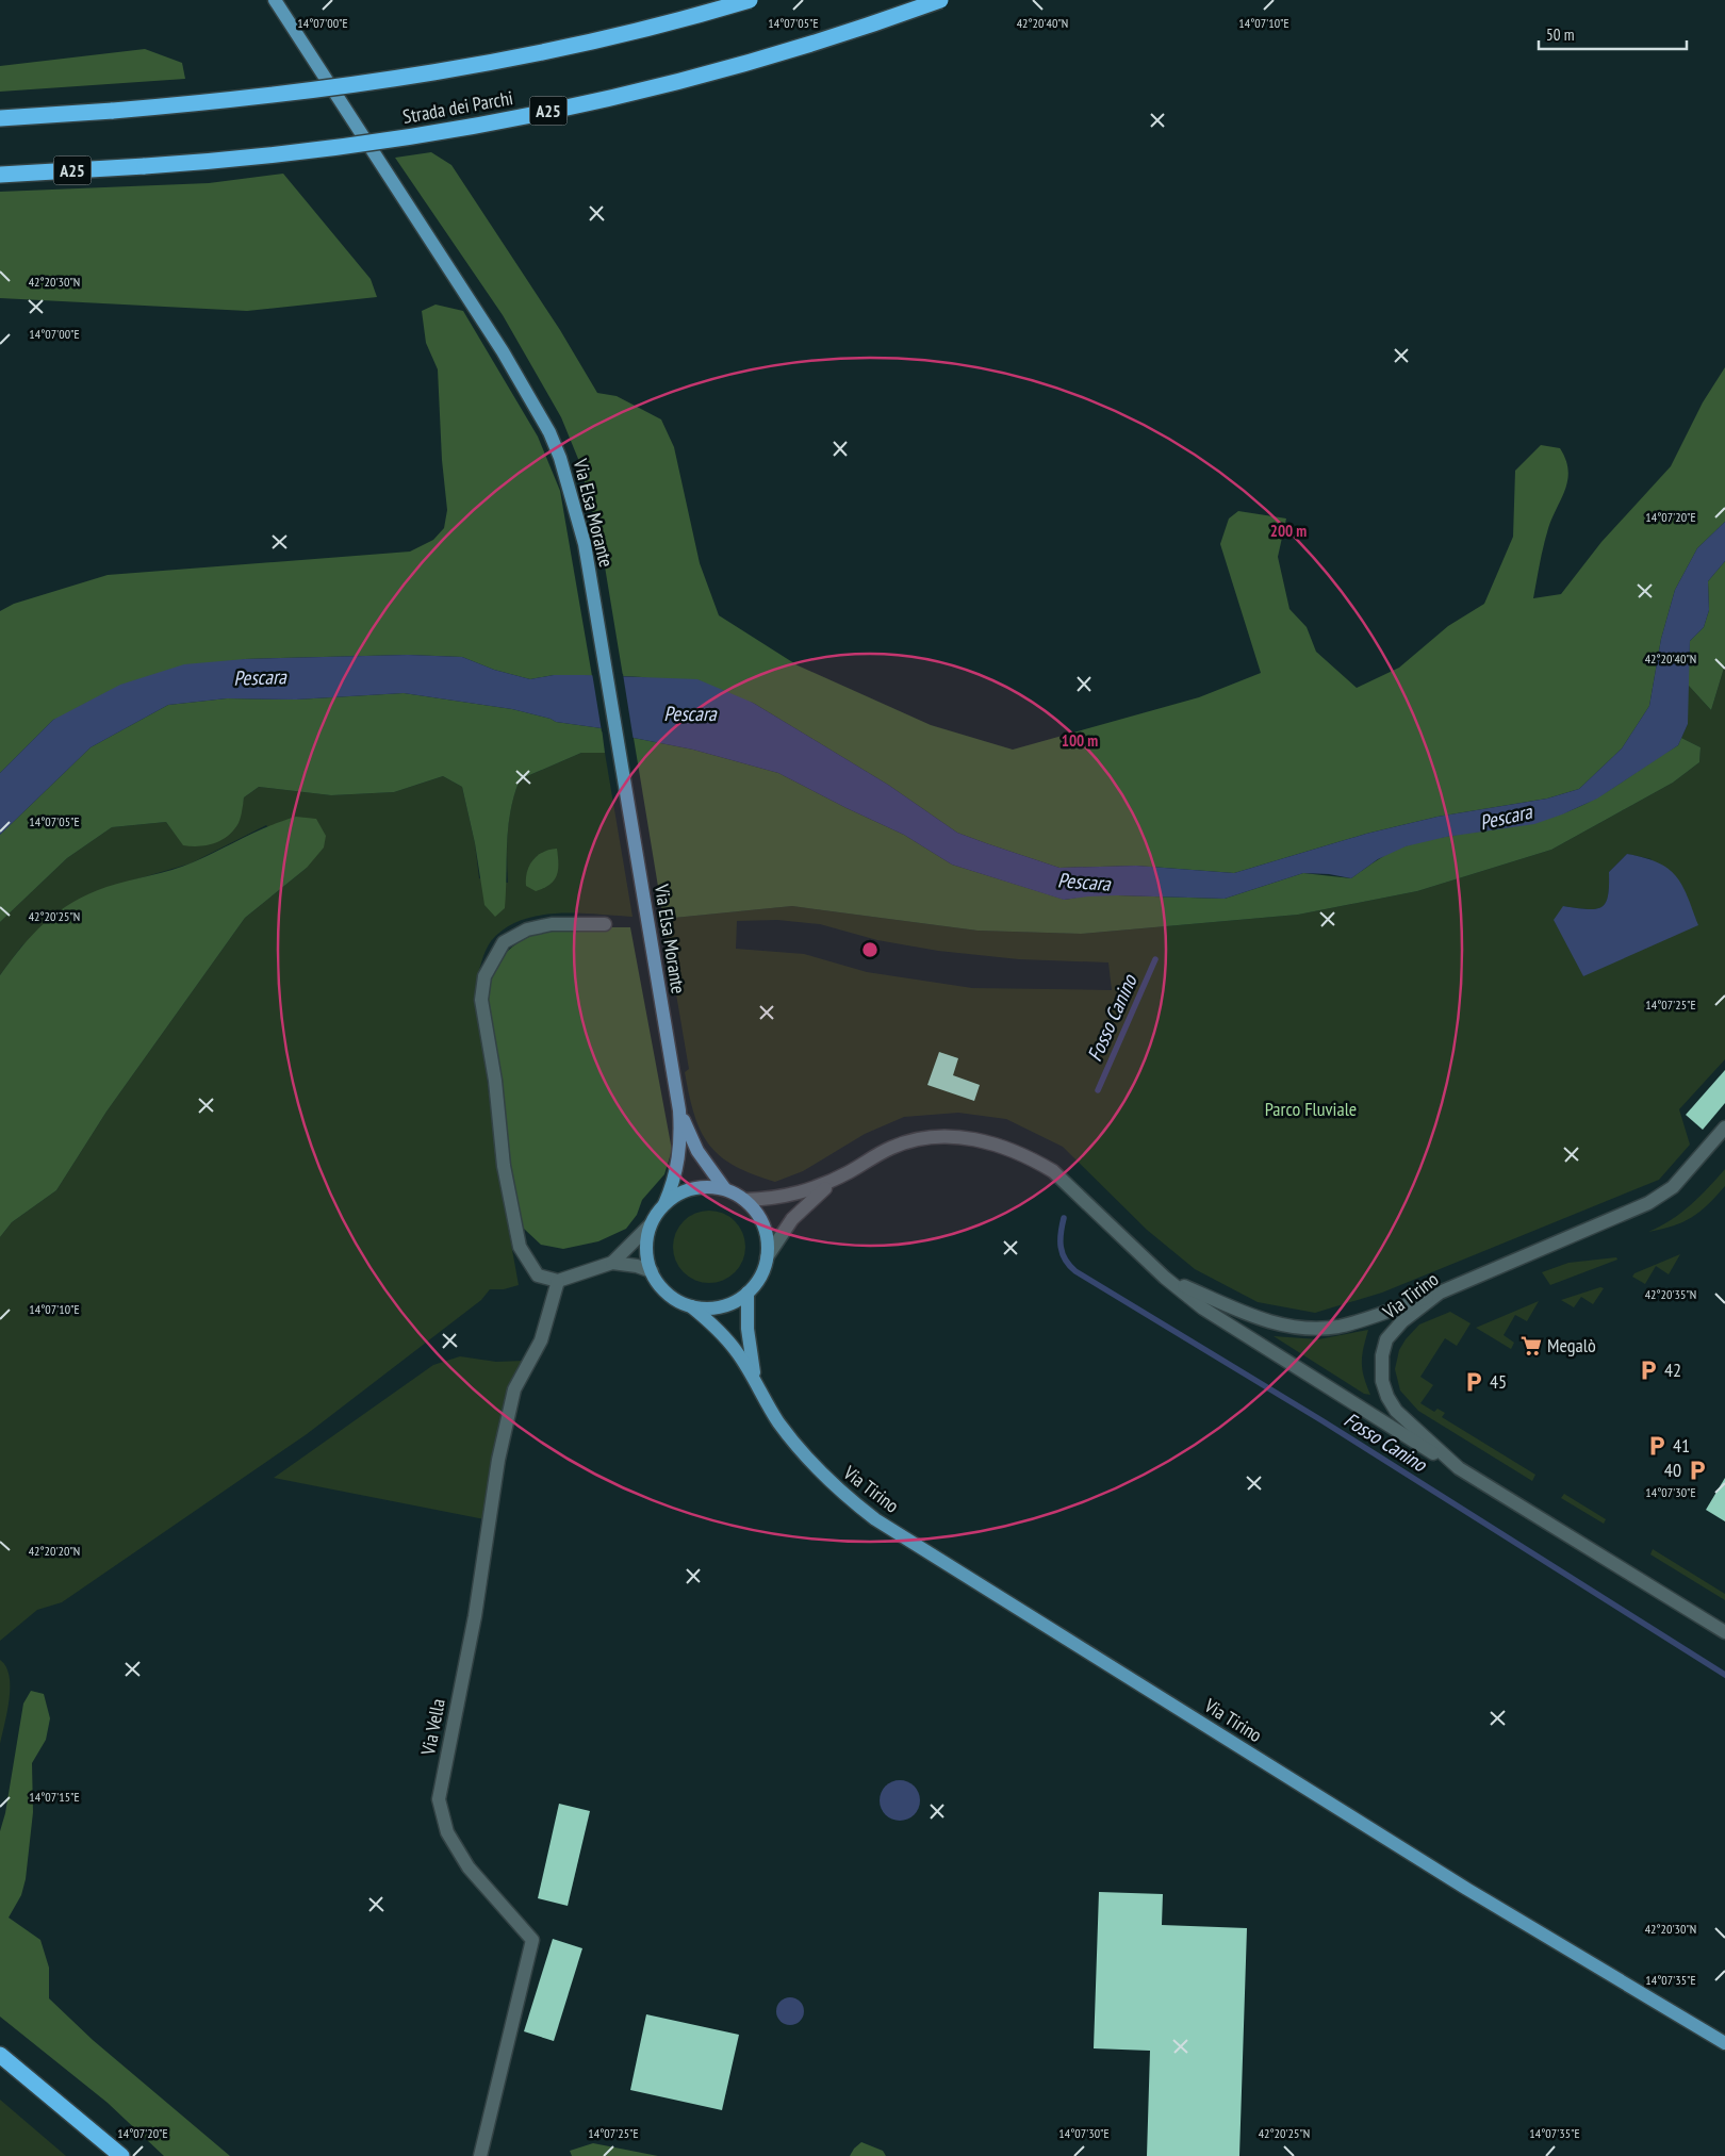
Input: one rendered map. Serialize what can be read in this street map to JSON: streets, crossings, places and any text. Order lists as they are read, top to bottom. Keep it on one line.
{"streets":{"highway":["Strada dei Parchi","A25"],"main road":["Via Elsa Morante","Via Tirino"],"street":["Via Vella"]},"crossings":[["Via Elsa Morante","Via Tirino"]],"water":["Pescara","Fosso Canino"],"parks":["Parco Fluviale"],"places":{"supermarket":["Megalò"],"parking":["42","45","41","40"]},"scale_bar":"50 m","coordinates":["42°20'40\"N","14°07'00\"E","14°07'05\"E","14°07'10\"E","42°20'30\"N","14°07'20\"E","42°20'25\"N","14°07'25\"E","42°20'35\"N","14°07'30\"E","42°20'20\"N","14°07'15\"E","14°07'35\"E"],"rings":["200 m","100 m"]}
